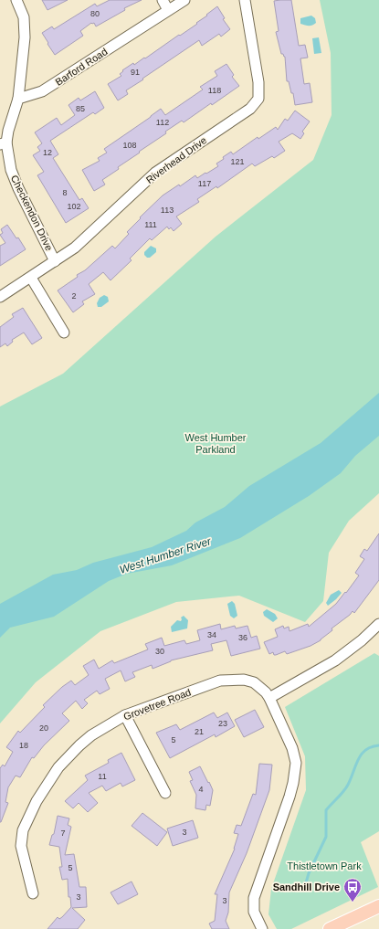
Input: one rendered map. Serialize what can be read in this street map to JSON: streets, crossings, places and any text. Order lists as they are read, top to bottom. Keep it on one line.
{"streets":{"street":["Barford Road","Riverhead Drive","Checkendon Drive","Grovetree Road"]},"crossings":[["Riverhead Drive","Checkendon Drive"]],"water":["West Humber River"],"parks":["West Humber Parkland","Thistletown Park"],"places":{"bus stop":["Sandhill Drive"]},"house_numbers":["80","91","118","85","112","108","12","121","117","8","102","113","111","2","34","36","30","23","20","21","5","18","11","4","3","7","5","3","3"]}
